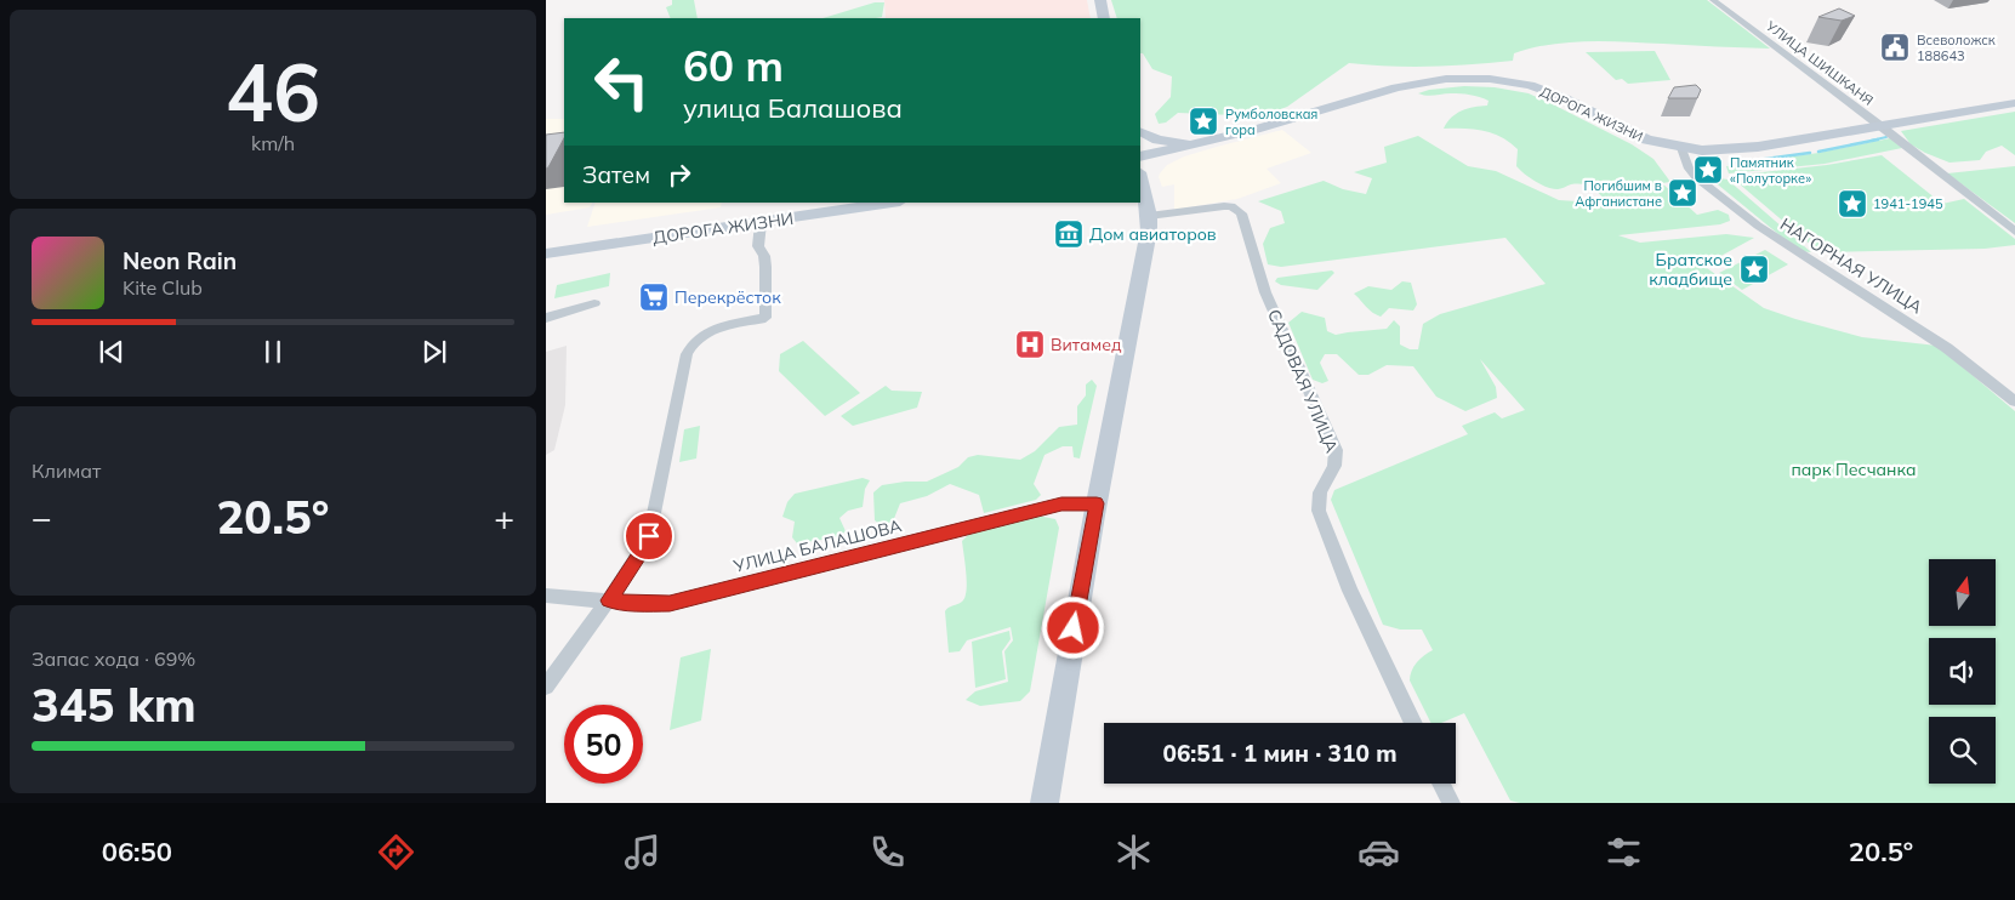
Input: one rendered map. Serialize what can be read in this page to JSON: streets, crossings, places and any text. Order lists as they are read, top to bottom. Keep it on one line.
{"streets":{"main road":["ДОРОГА ЖИЗНИ"],"street":["УЛИЦА ШИШКАНЯ","НАГОРНАЯ УЛИЦА","САДОВАЯ УЛИЦА","УЛИЦА БАЛАШОВА"]},"crossings":[["УЛИЦА ШИШКАНЯ","ДОРОГА ЖИЗНИ"],["ДОРОГА ЖИЗНИ","НАГОРНАЯ УЛИЦА"]],"parks":["парк Песчанка"],"places":{"public building":["Всеволожск 188643"],"place":["Румболовская гора","Памятник «Полуторке»","Погибшим в Афганистане","1941-1945","Братское кладбище"],"museum":["Дом авиаторов"],"supermarket":["Перекрёсток"],"hospital":["Витамед"]},"north":"top","page":{"tile":[["46","km/h"],"Климат",["Запас хода · 69%","345 km"]],"turn":["60 m","улица Балашова"],"then":"Затем","song":["Neon Rain","Kite Club"],"heat":["−","20.5°","+"],"limit":"50","trip":"06:51 · 1 мин · 310 m","tabs":["06:50","20.5°"]}}
